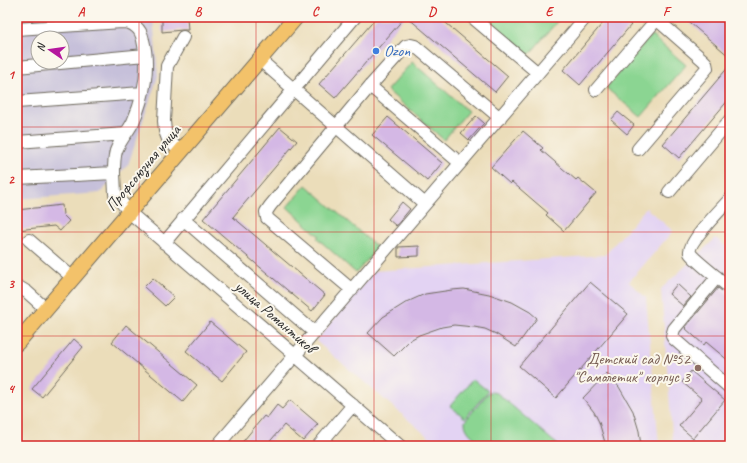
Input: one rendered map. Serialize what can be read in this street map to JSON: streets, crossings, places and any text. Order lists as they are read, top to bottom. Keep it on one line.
{"streets":{"main road":["Профсоюзная улица"],"street":["улица Романтиков"]},"crossings":[["Профсоюзная улица","улица Романтиков"]],"places":["Ozon","Детский сад №52 \"Самолетик\" корпус 3"],"north":"left","grid":{"columns":["A","B","C","D","E","F"],"rows":["1","2","3","4"]}}
